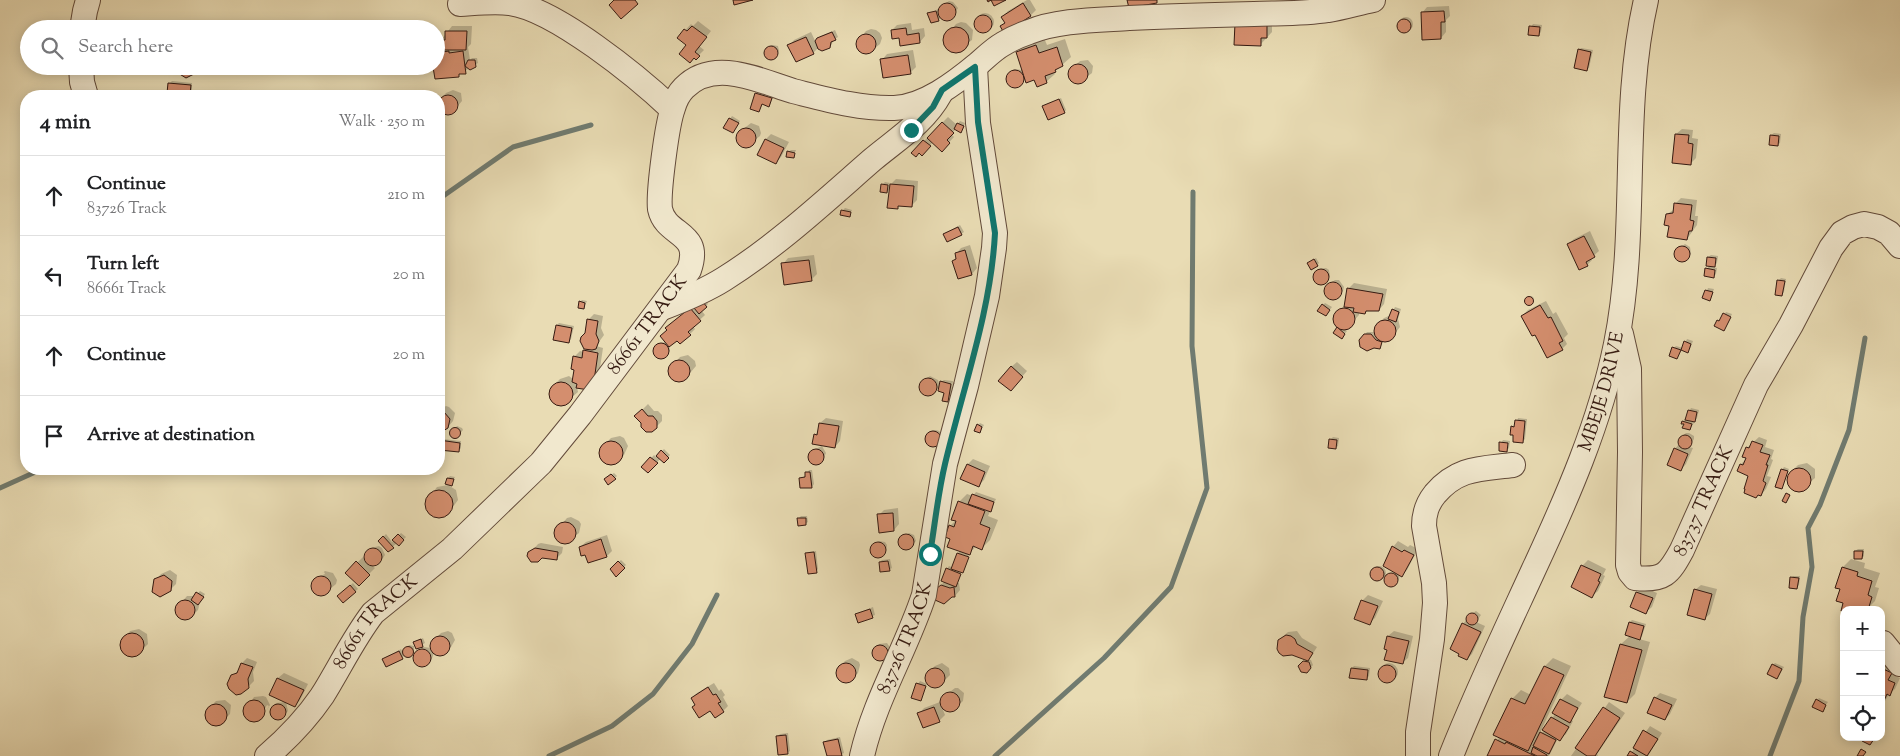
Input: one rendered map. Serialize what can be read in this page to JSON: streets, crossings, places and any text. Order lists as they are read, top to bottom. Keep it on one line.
{"streets":{"street":["86661 TRACK","MBEJE DRIVE","83737 TRACK","83726 TRACK"]},"crossings":[["86661 TRACK","83726 TRACK"],["MBEJE DRIVE","83737 TRACK"]],"page":{"search":"Search here","heading":["4 min","Walk · 250 m"],"list":[["Continue","83726 Track","210 m"],["Turn left","86661 Track","20 m"],["Continue","20 m"],"Arrive at destination"],"map_buttons":["+","−"]}}
